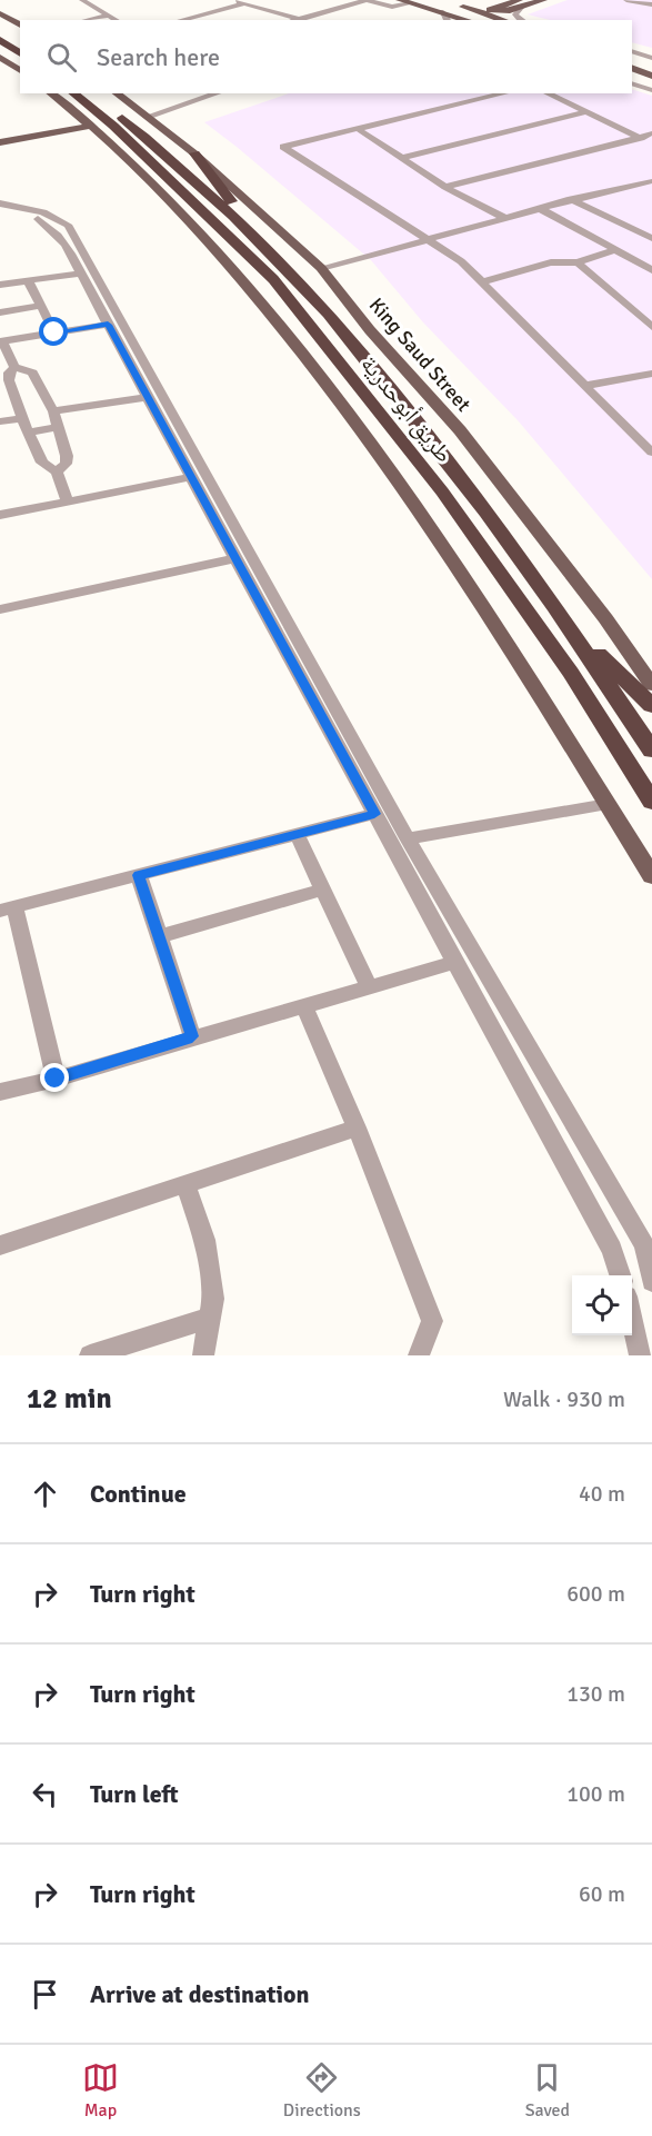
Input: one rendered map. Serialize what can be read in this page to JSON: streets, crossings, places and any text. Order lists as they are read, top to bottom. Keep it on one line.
{"streets":{"highway":["طريق أبوحدرية"],"main road":["King Saud Street"]},"page":{"search":"Search here","heading":["12 min","Walk · 930 m"],"list":[["Continue","40 m"],["Turn right","600 m"],["Turn right","130 m"],["Turn left","100 m"],["Turn right","60 m"],"Arrive at destination"],"nav":["Map","Directions","Saved"]}}
